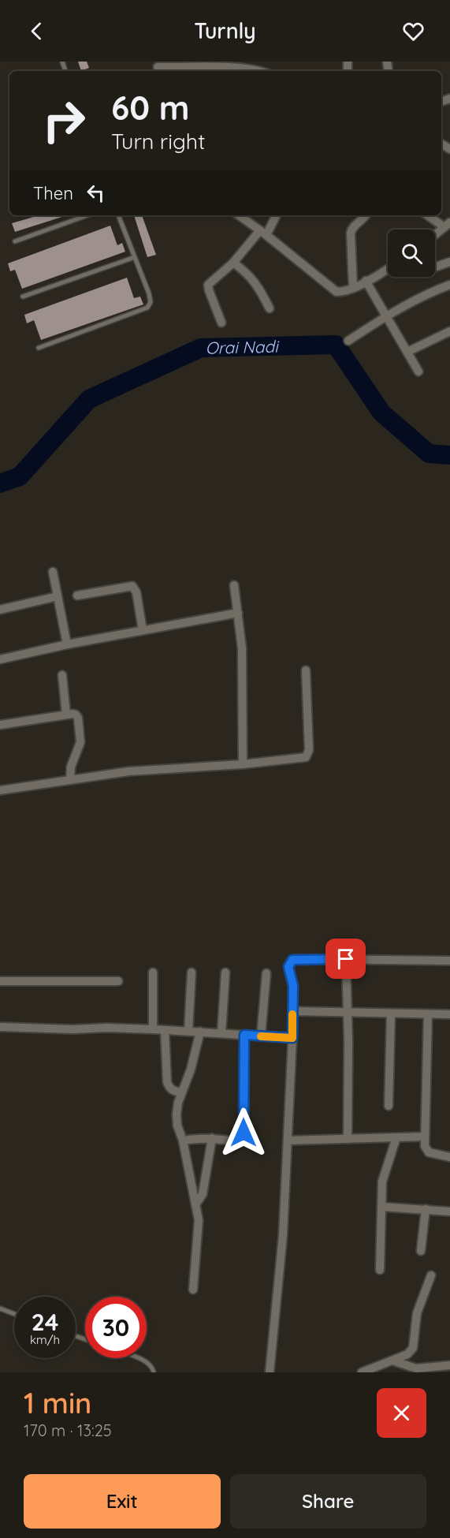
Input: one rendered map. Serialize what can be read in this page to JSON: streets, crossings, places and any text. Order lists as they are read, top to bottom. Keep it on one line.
{"water":["Orai Nadi"],"page":{"header":"Turnly","turn":["60 m","Turn right"],"then":"Then","speed":"24 km/h","limit":"30","heading":["1 min","170 m · 13:25"],"buttons":["Exit","Share"]}}
